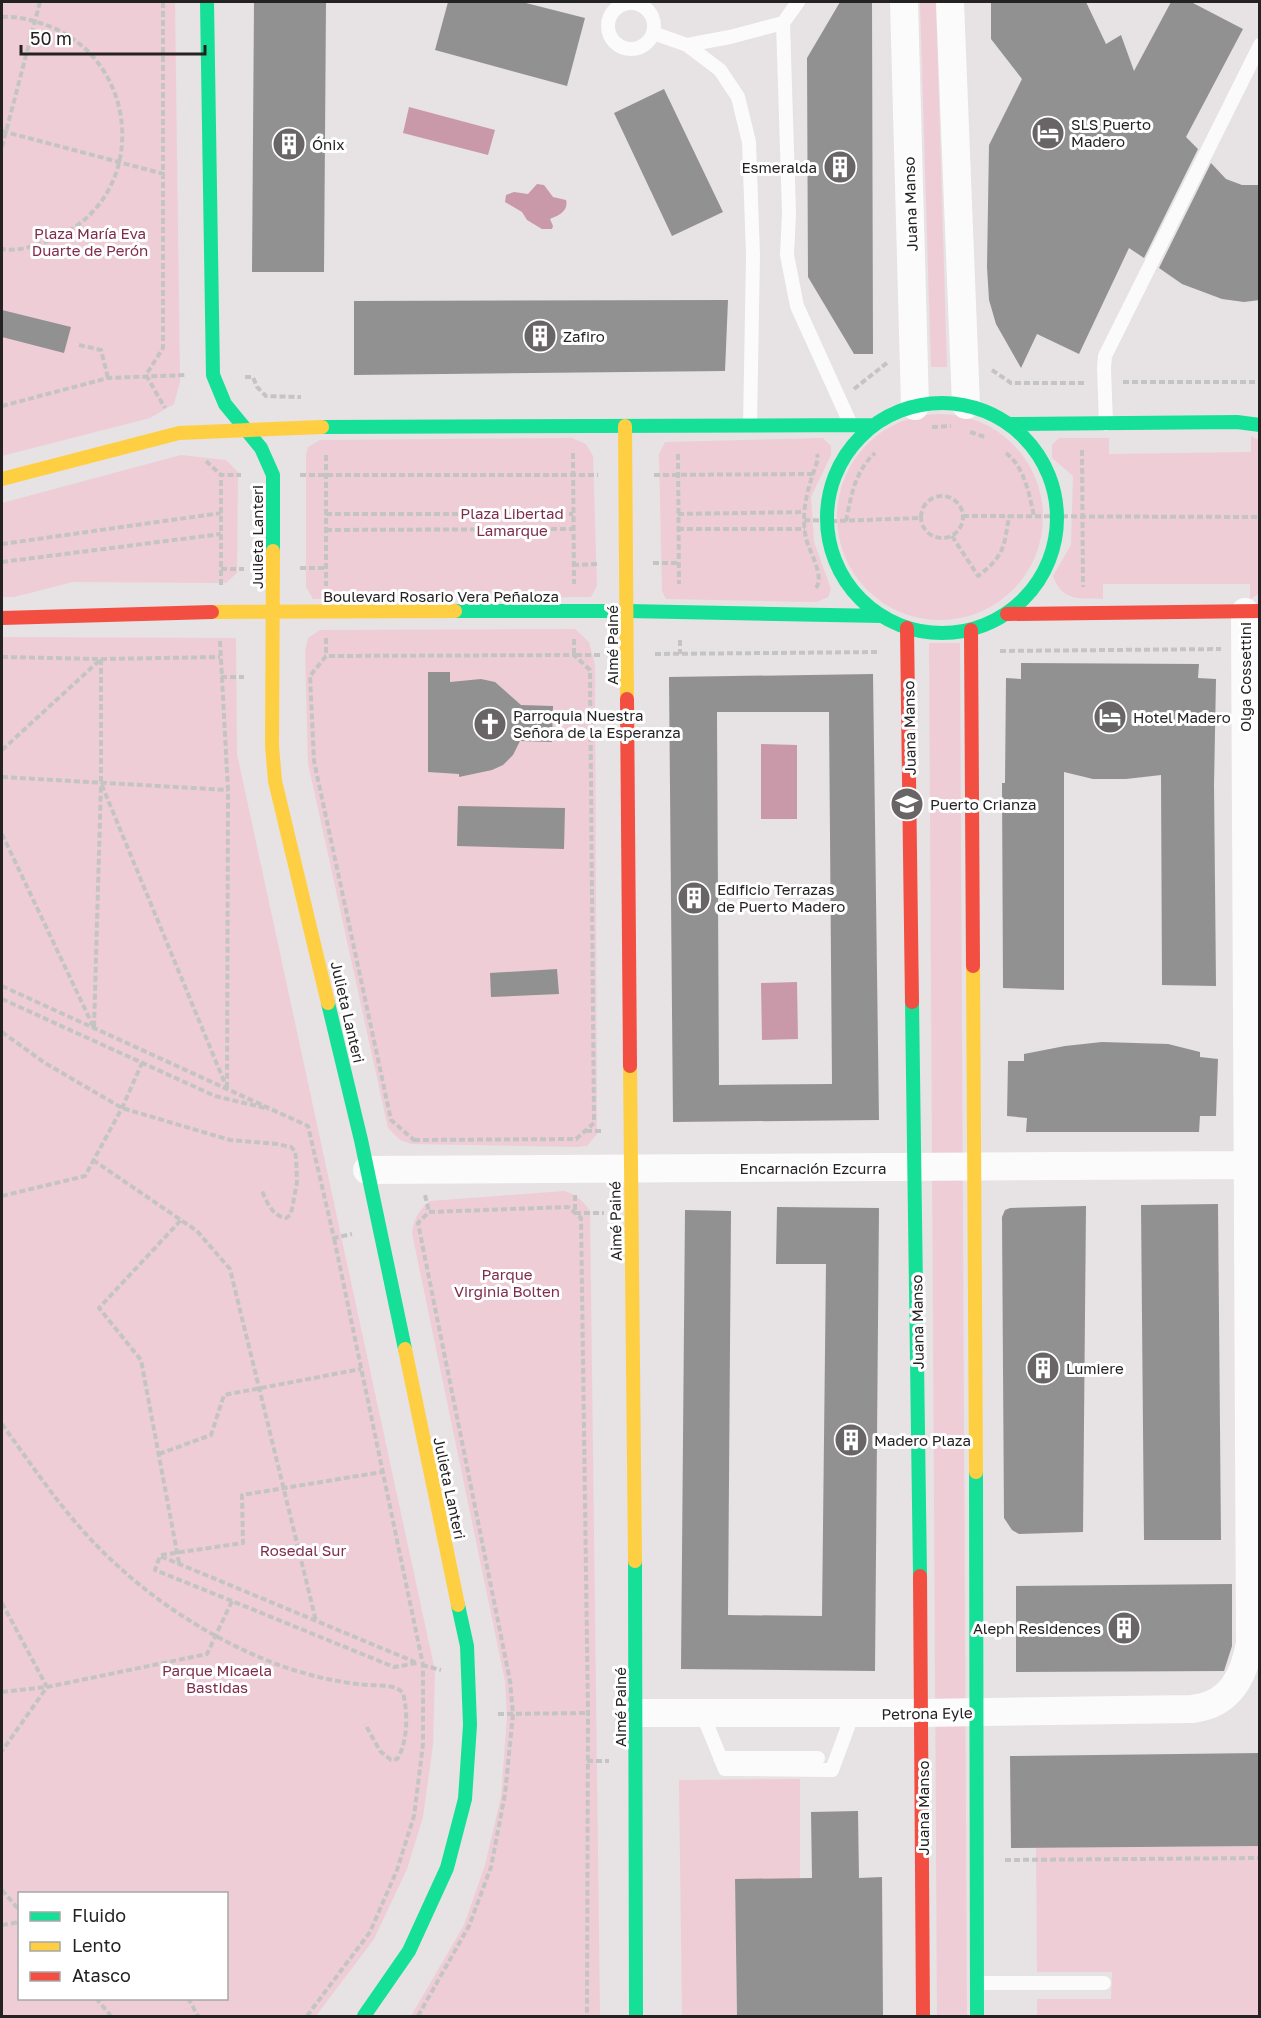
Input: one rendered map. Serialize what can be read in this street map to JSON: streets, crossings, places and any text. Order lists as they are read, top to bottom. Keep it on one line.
{"streets":{"street":["Juana Manso","Julieta Lanteri","Boulevard Rosario Vera Peñaloza","Aimé Painé","Olga Cossettini","Encarnación Ezcurra","Petrona Eyle"]},"crossings":[["Juana Manso","Encarnación Ezcurra"],["Juana Manso","Petrona Eyle"],["Julieta Lanteri","Boulevard Rosario Vera Peñaloza"],["Julieta Lanteri","Encarnación Ezcurra"],["Boulevard Rosario Vera Peñaloza","Aimé Painé"],["Aimé Painé","Encarnación Ezcurra"],["Aimé Painé","Petrona Eyle"],["Olga Cossettini","Encarnación Ezcurra"],["Olga Cossettini","Petrona Eyle"]],"parks":["Plaza María Eva Duarte de Perón","Plaza Libertad Lamarque","Parque Virginia Bolten","Rosedal Sur","Parque Micaela Bastidas"],"places":{"hotel":["SLS Puerto Madero","Hotel Madero"],"building":["Ónix","Esmeralda","Zafiro","Edificio Terrazas de Puerto Madero","Lumiere","Madero Plaza","Aleph Residences"],"church":["Parroquia Nuestra Señora de la Esperanza"],"school or university":["Puerto Crianza"]},"legend":["Fluido","Lento","Atasco"],"scale_bar":"50 m"}
